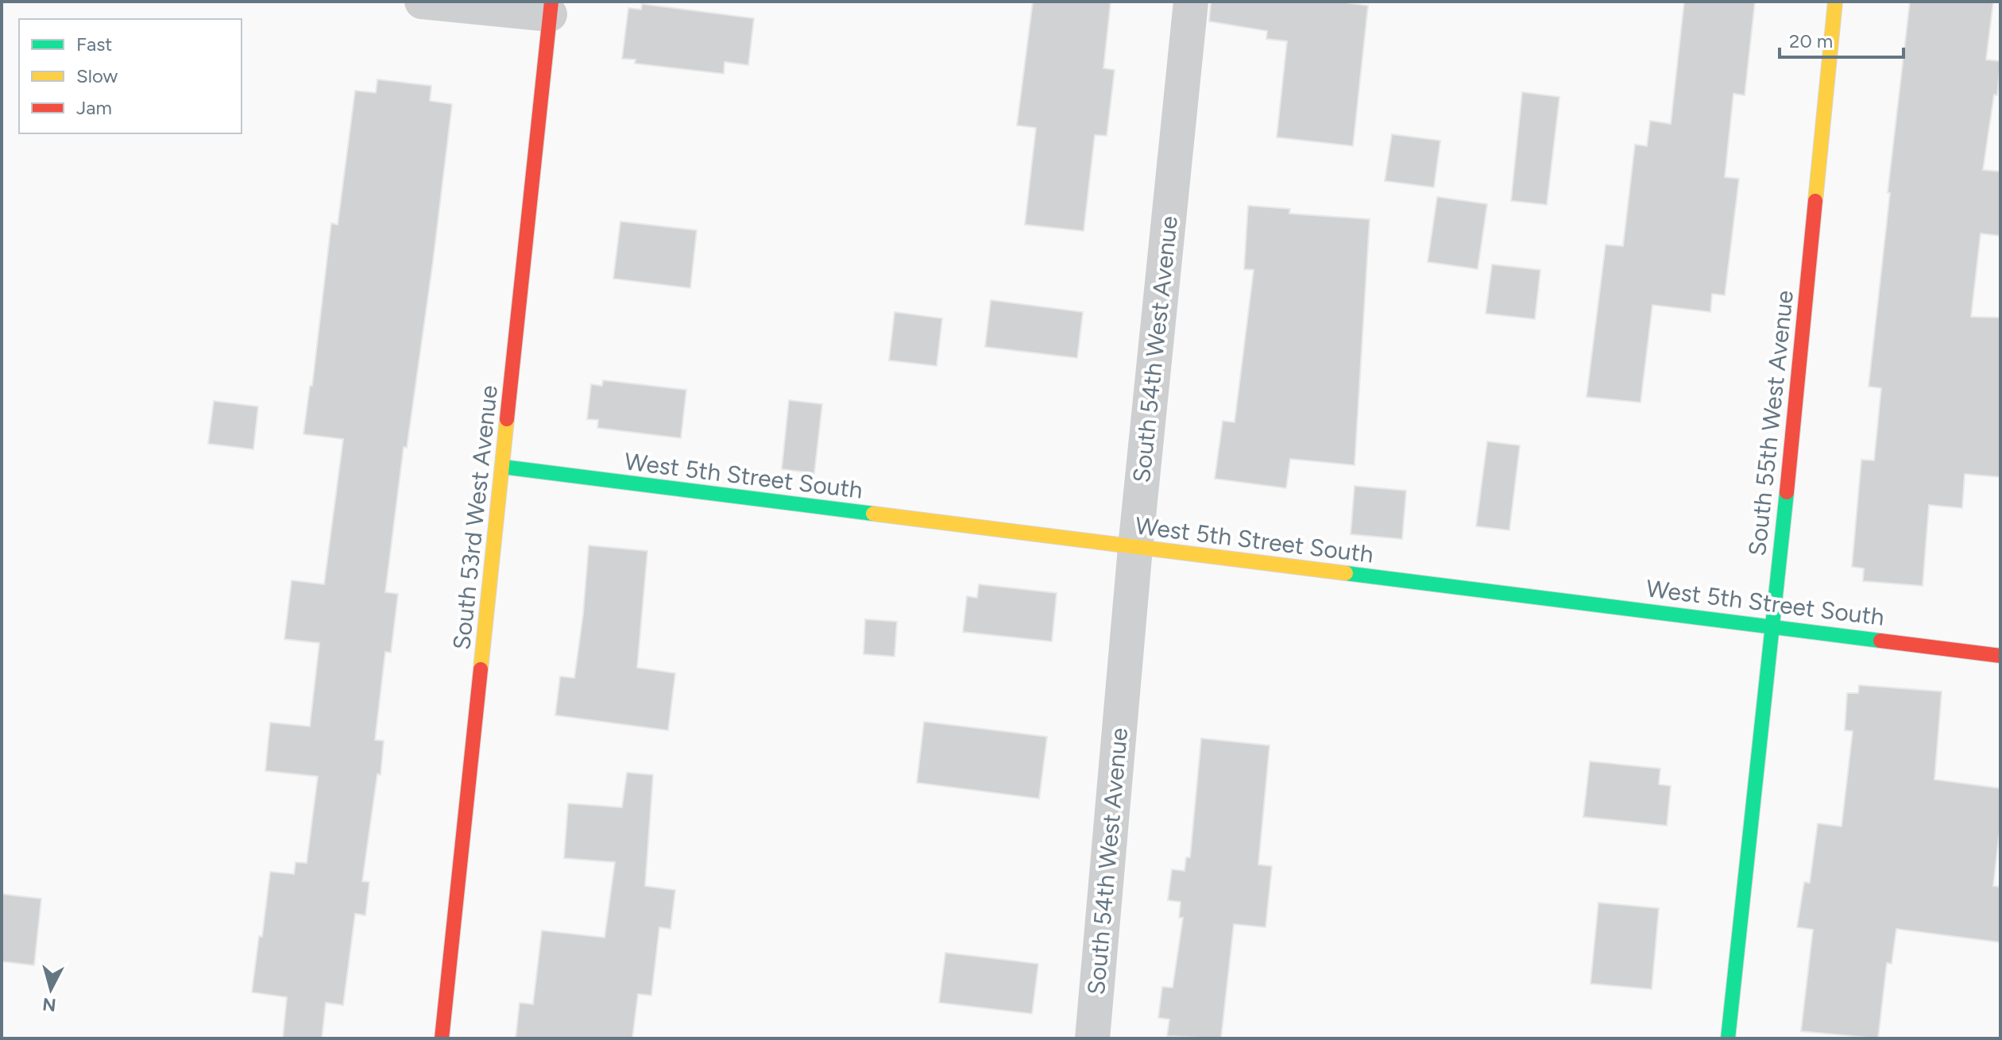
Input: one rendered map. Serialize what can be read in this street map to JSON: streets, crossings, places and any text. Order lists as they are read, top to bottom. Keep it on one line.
{"streets":{"street":["South 54th West Avenue","South 55th West Avenue","West 5th Street South","South 53rd West Avenue"]},"crossings":[["South 54th West Avenue","West 5th Street South"],["South 55th West Avenue","West 5th Street South"],["West 5th Street South","South 53rd West Avenue"]],"legend":["Fast","Slow","Jam"],"scale_bar":"20 m","north":"bottom"}
